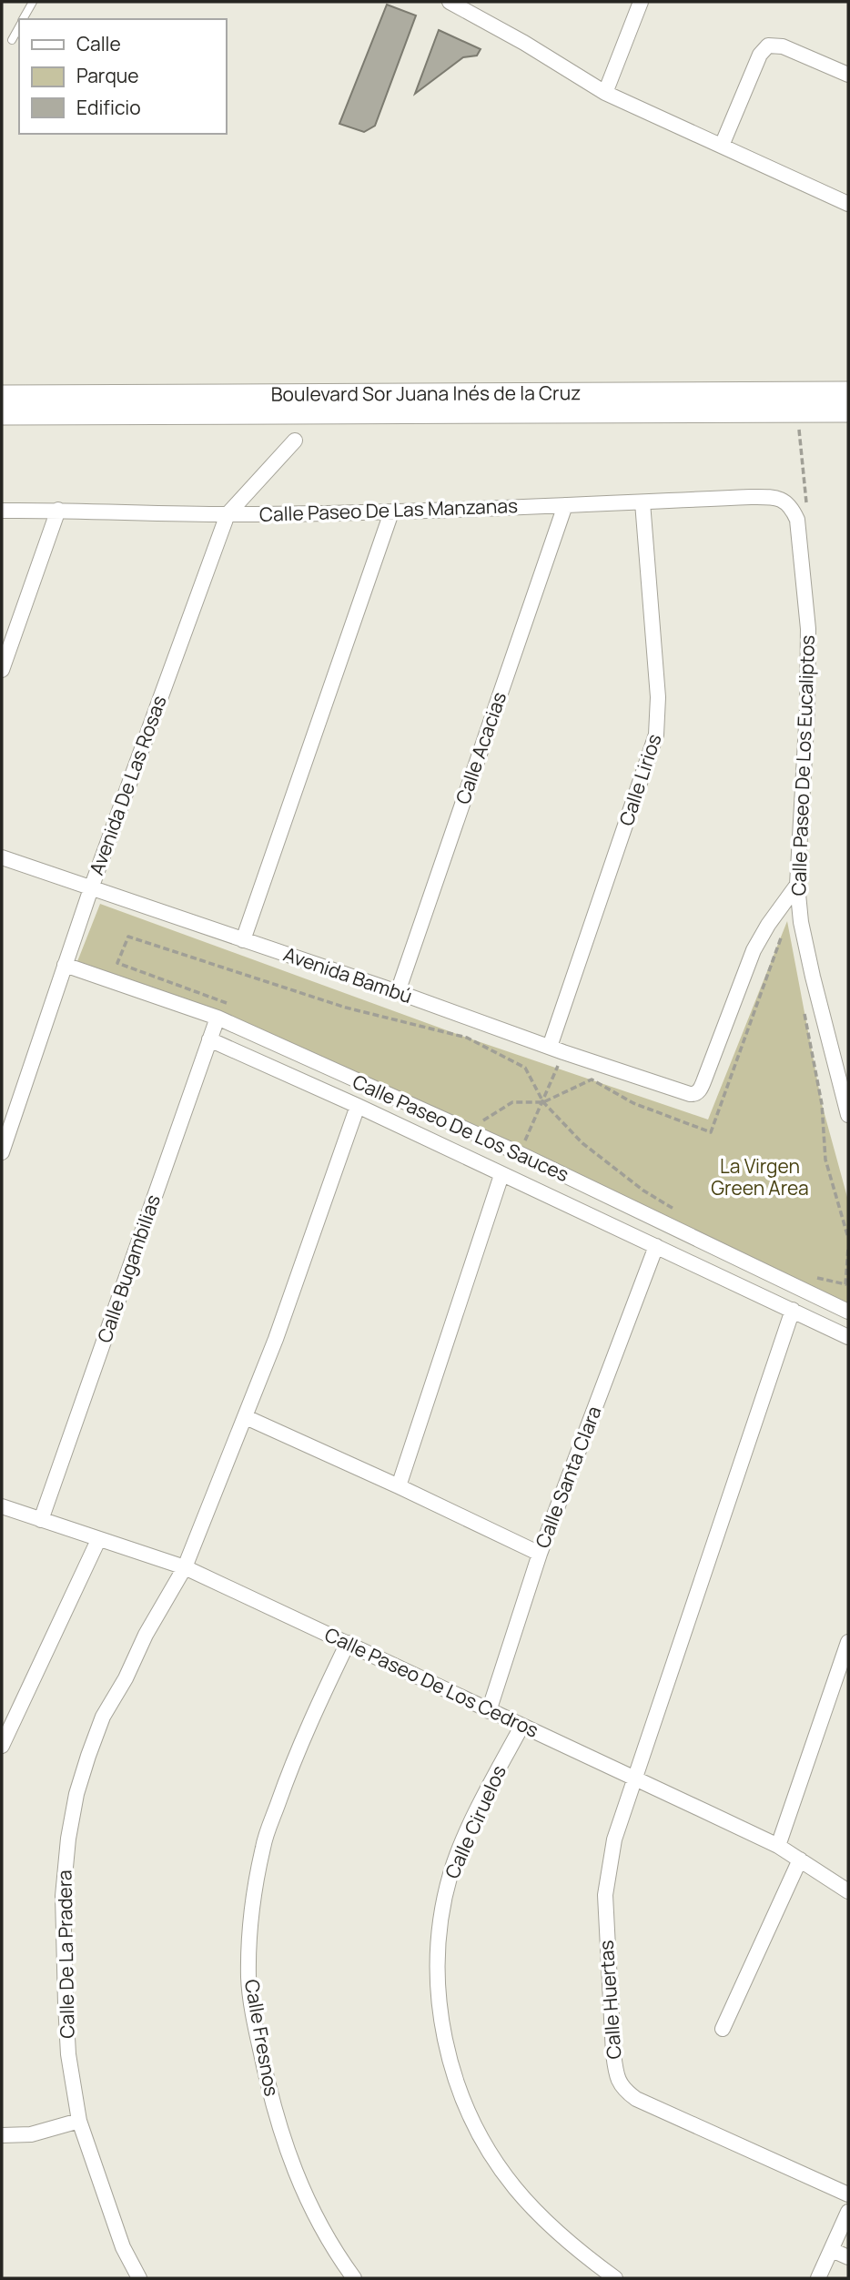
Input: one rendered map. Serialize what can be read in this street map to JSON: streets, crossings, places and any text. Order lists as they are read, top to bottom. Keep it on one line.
{"streets":{"main road":["Boulevard Sor Juana Inés de la Cruz"],"street":["Calle Paseo De Las Manzanas","Calle Acacias","Calle Paseo De Los Eucaliptos","Calle Lirios","Avenida De Las Rosas","Avenida Bambú","Calle Paseo De Los Sauces","Calle Bugambilias","Calle Santa Clara","Calle Paseo De Los Cedros","Calle Ciruelos","Calle De La Pradera","Calle Huertas","Calle Fresnos"]},"crossings":[["Calle Paseo De Las Manzanas","Calle Acacias"],["Calle Paseo De Las Manzanas","Calle Paseo De Los Eucaliptos"],["Calle Paseo De Las Manzanas","Calle Lirios"],["Calle Paseo De Las Manzanas","Avenida De Las Rosas"],["Calle Acacias","Avenida Bambú"],["Calle Paseo De Los Eucaliptos","Avenida Bambú"],["Calle Lirios","Avenida Bambú"],["Avenida De Las Rosas","Avenida Bambú"],["Avenida De Las Rosas","Calle Paseo De Los Sauces"],["Calle Paseo De Los Sauces","Calle Bugambilias"],["Calle Paseo De Los Sauces","Calle Santa Clara"],["Calle Paseo De Los Sauces","Calle De La Pradera"],["Calle Bugambilias","Calle Paseo De Los Cedros"],["Calle Santa Clara","Calle Paseo De Los Cedros"],["Calle Paseo De Los Cedros","Calle Ciruelos"],["Calle Paseo De Los Cedros","Calle De La Pradera"],["Calle Paseo De Los Cedros","Calle Huertas"],["Calle Paseo De Los Cedros","Calle Fresnos"]],"parks":["La Virgen Green Area"],"legend":["Calle","Parque","Edificio"]}
